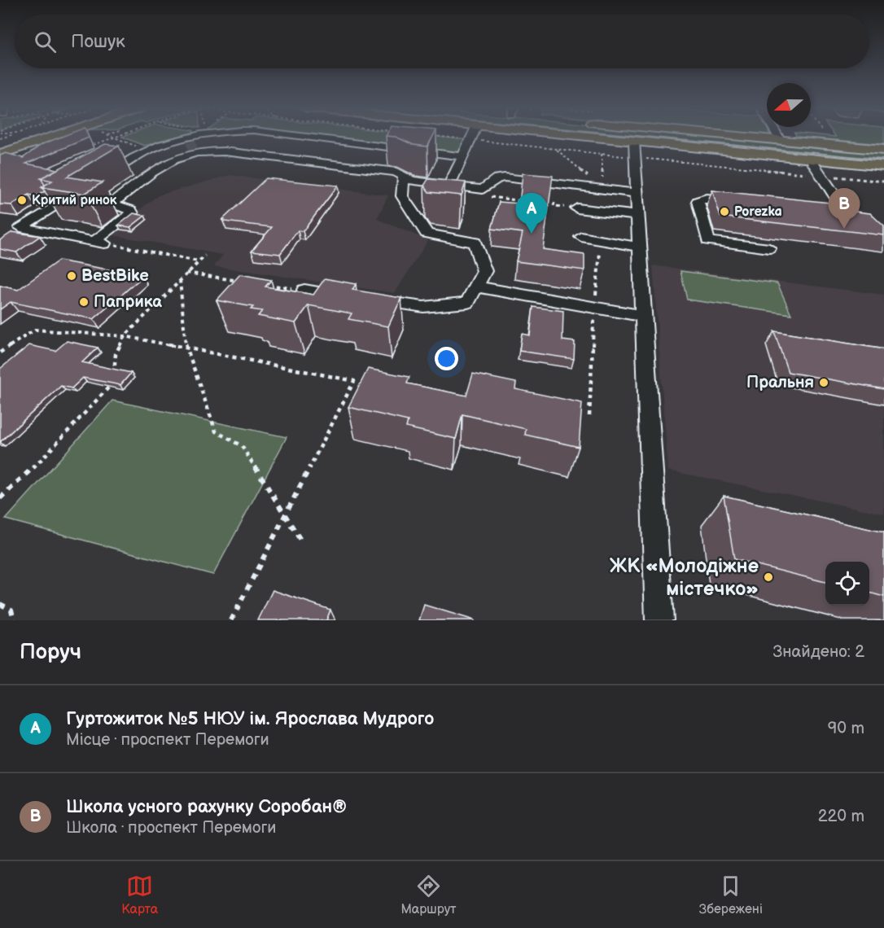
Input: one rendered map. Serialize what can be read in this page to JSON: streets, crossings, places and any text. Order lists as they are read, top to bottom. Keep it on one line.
{"places":["Критий ринок","Porezka","BestBike","Паприка","Пральня","ЖК «Молодіжне містечко»"],"north":"left","page":{"search":"Пошук","pins":["B","A"],"heading":["Поруч","Знайдено: 2"],"list":[{"mark":"A","name":"Гуртожиток №5 НЮУ ім. Ярослава Мудрого","note":"Місце · проспект Перемоги","value":"90 m"},{"mark":"B","name":"Школа усного рахунку Соробан®","note":"Школа · проспект Перемоги","value":"220 m"}],"nav":["Карта","Маршрут","Збережені"]}}
